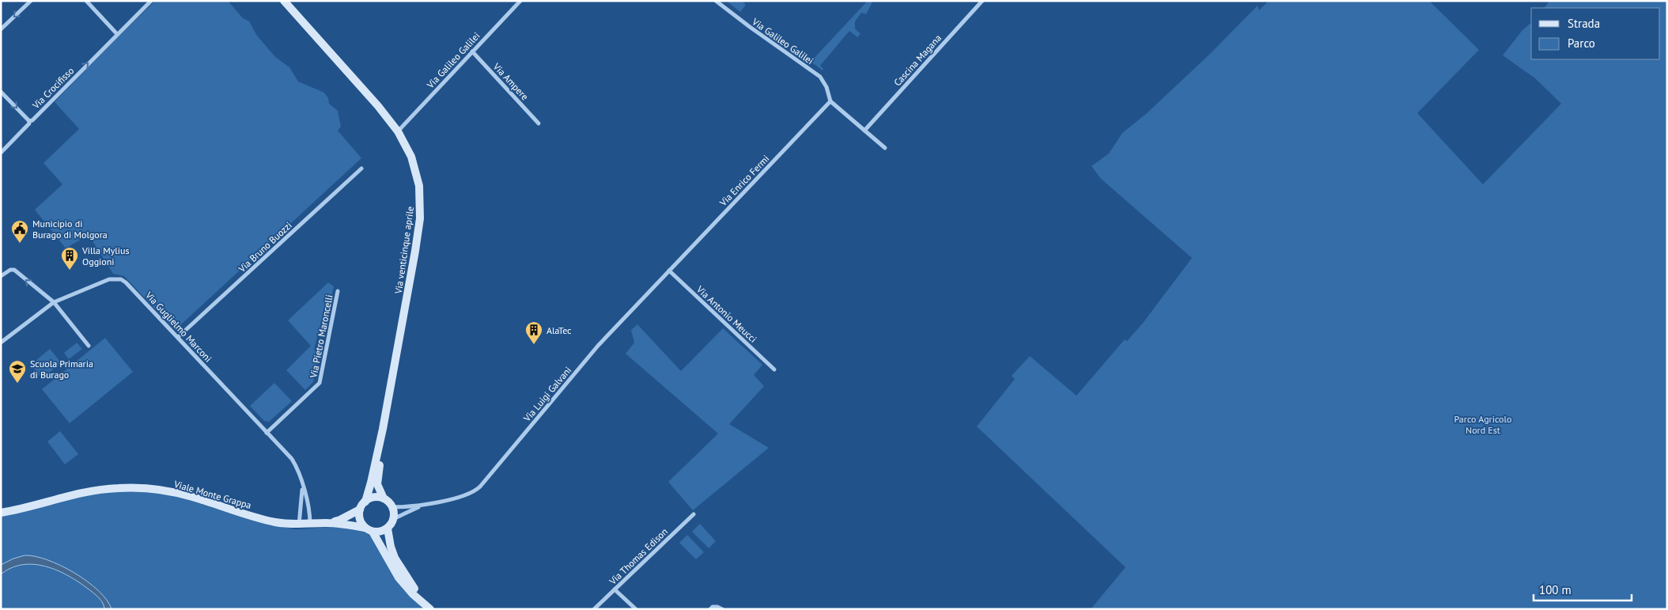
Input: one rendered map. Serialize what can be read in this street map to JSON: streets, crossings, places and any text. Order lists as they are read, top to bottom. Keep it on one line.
{"streets":{"street":["Via Galileo Galilei","Cascina Magana","Via Ampere","Via Crocifisso","Via Enrico Fermi","Via Bruno Buozzi","Via venticinque aprile","Via Antonio Meucci","Via Guglielmo Marconi","Via Pietro Maroncelli","Via Luigi Galvani","Viale Monte Grappa","Via Thomas Edison"]},"crossings":[["Via Galileo Galilei","Via Ampere"],["Via Galileo Galilei","Via Enrico Fermi"],["Via Galileo Galilei","Via venticinque aprile"],["Via Enrico Fermi","Via Antonio Meucci"],["Via Enrico Fermi","Via Luigi Galvani"],["Via Bruno Buozzi","Via Guglielmo Marconi"],["Via venticinque aprile","Via Luigi Galvani"],["Via venticinque aprile","Viale Monte Grappa"],["Via Antonio Meucci","Via Luigi Galvani"],["Via Guglielmo Marconi","Via Pietro Maroncelli"],["Via Guglielmo Marconi","Viale Monte Grappa"],["Via Luigi Galvani","Viale Monte Grappa"]],"one_way":["Via Crocifisso"],"parks":["Parco Agricolo Nord Est"],"places":{"public building":["Municipio di Burago di Molgora"],"building":["Villa Mylius Oggioni","AlaTec"],"school or university":["Scuola Primaria di Burago"]},"legend":["Strada","Parco"],"scale_bar":"100 m"}
